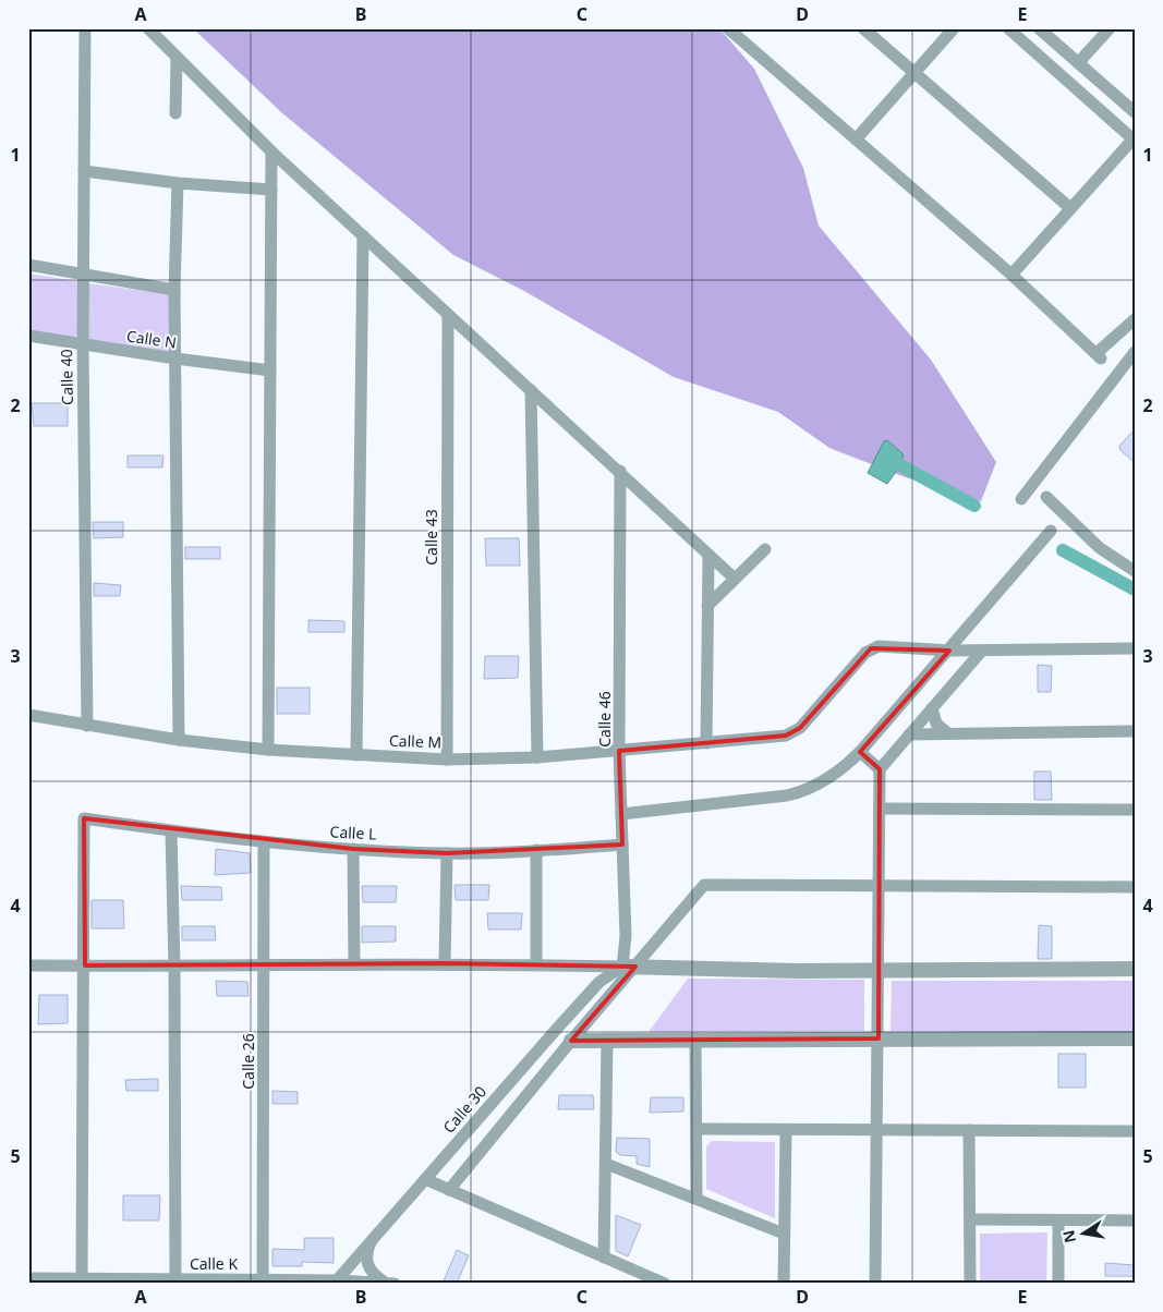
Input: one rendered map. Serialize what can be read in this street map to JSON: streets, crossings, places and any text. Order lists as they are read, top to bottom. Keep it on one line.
{"streets":{"street":["Calle N","Calle 40","Calle 43","Calle 46","Calle M","Calle L","Calle 26","Calle 30","Calle K"]},"crossings":[["Calle N","Calle 40"],["Calle 40","Calle M"],["Calle 43","Calle M"],["Calle 46","Calle M"],["Calle 46","Calle L"],["Calle 46","Calle 30"],["Calle L","Calle 26"],["Calle 26","Calle K"],["Calle 30","Calle K"]],"north":"left","grid":{"columns":["A","B","C","D","E"],"rows":["1","2","3","4","5"]}}
